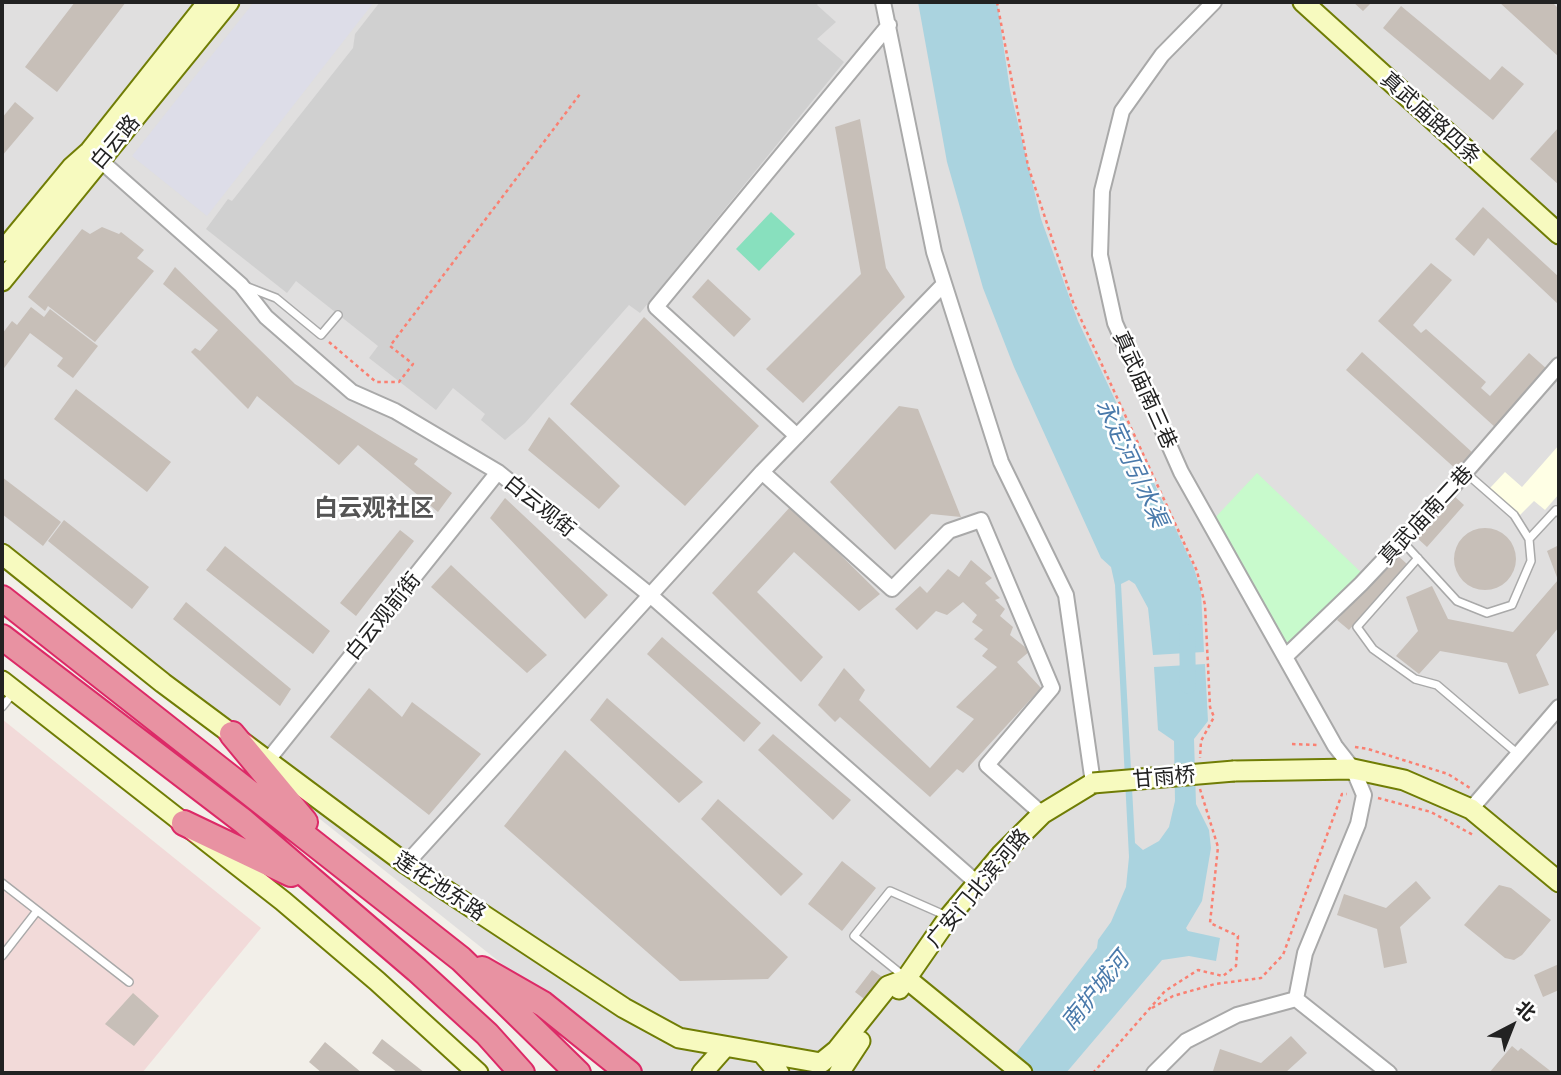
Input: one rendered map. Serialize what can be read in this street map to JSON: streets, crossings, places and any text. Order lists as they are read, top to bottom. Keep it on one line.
{"streets":{"highway":["莲花池东路"],"street":["真武庙路四条","白云路","真武庙南三巷","白云观街","真武庙南二巷","白云观前街","甘雨桥","广安门北滨河路"]},"crossings":[["白云路","白云观街"],["真武庙南三巷","真武庙南二巷"],["真武庙南三巷","甘雨桥"],["白云观街","白云观前街"],["白云观街","广安门北滨河路"],["白云观前街","莲花池东路"],["甘雨桥","广安门北滨河路"],["莲花池东路","广安门北滨河路"]],"districts":["白云观社区"],"water":["永定河引水渠","南护城河"],"north":"top right"}
